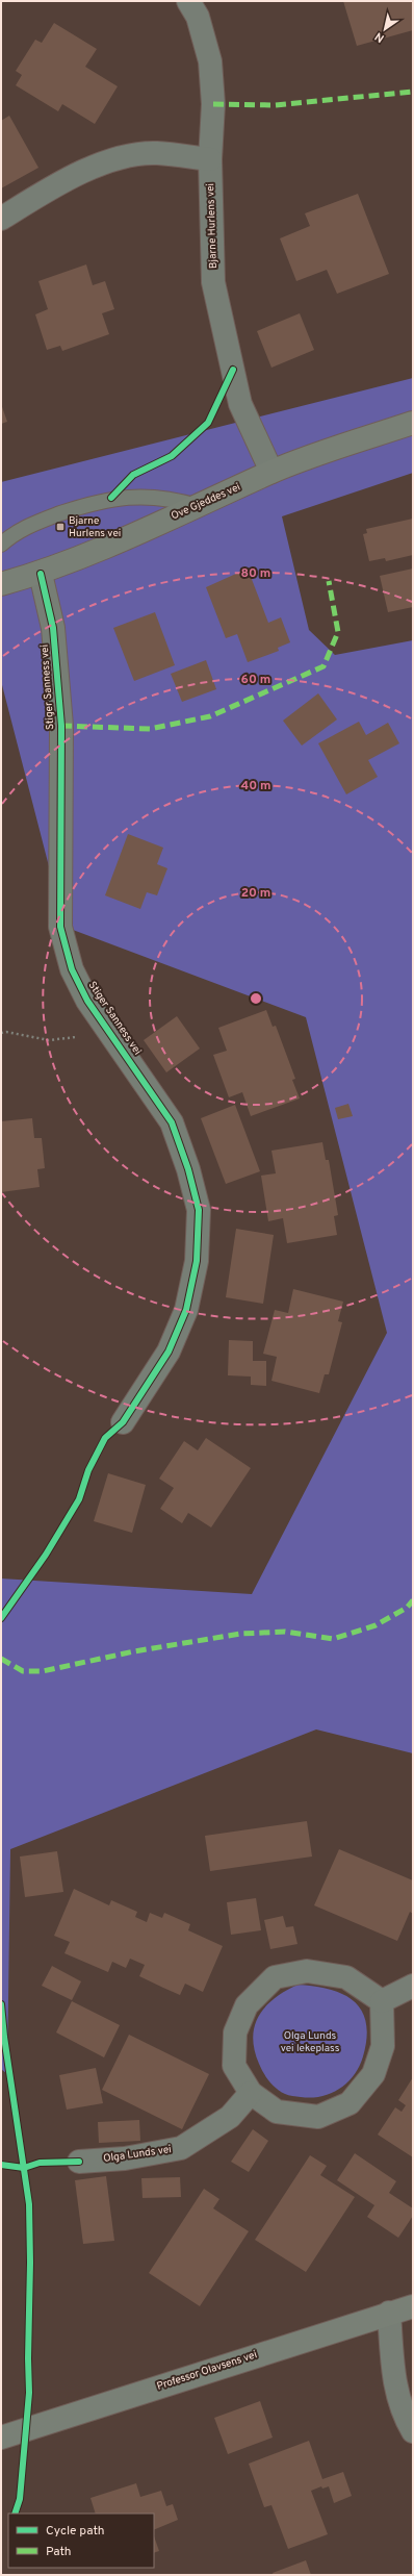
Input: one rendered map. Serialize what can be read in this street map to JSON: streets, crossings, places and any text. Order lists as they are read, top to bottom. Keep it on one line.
{"streets":{"street":["Bjarne Hurlens vei","Ove Gjeddes vei","Stiger Sanness vei","Olga Lunds vei","Professor Olavsens vei"]},"crossings":[["Bjarne Hurlens vei","Ove Gjeddes vei"],["Ove Gjeddes vei","Stiger Sanness vei"]],"parks":["Olga Lunds vei lekeplass"],"places":{"transit":["Bjarne Hurlens vei"]},"legend":["Cycle path","Path"],"north":"bottom left","rings":["80 m","60 m","40 m","20 m"]}
